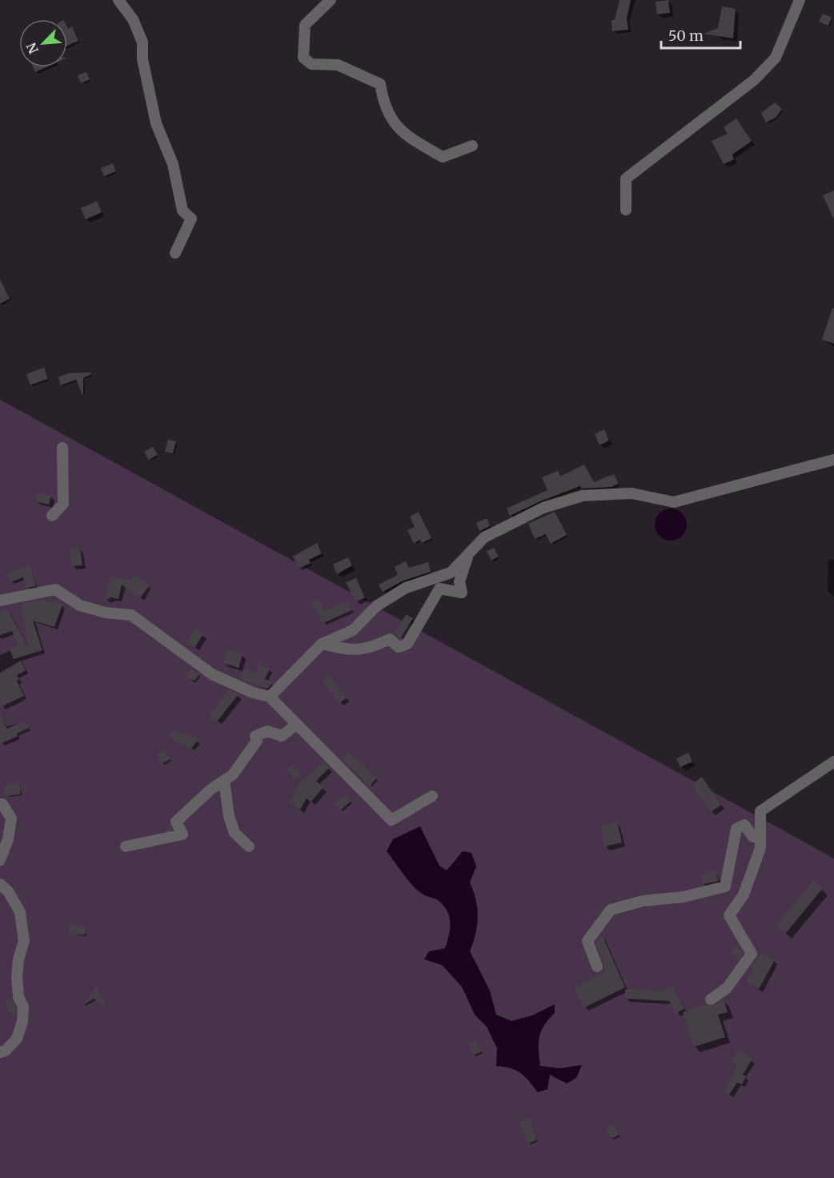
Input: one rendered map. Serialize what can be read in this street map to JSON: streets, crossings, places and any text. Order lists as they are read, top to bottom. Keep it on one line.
{"scale_bar":"50 m","north":"bottom left"}
